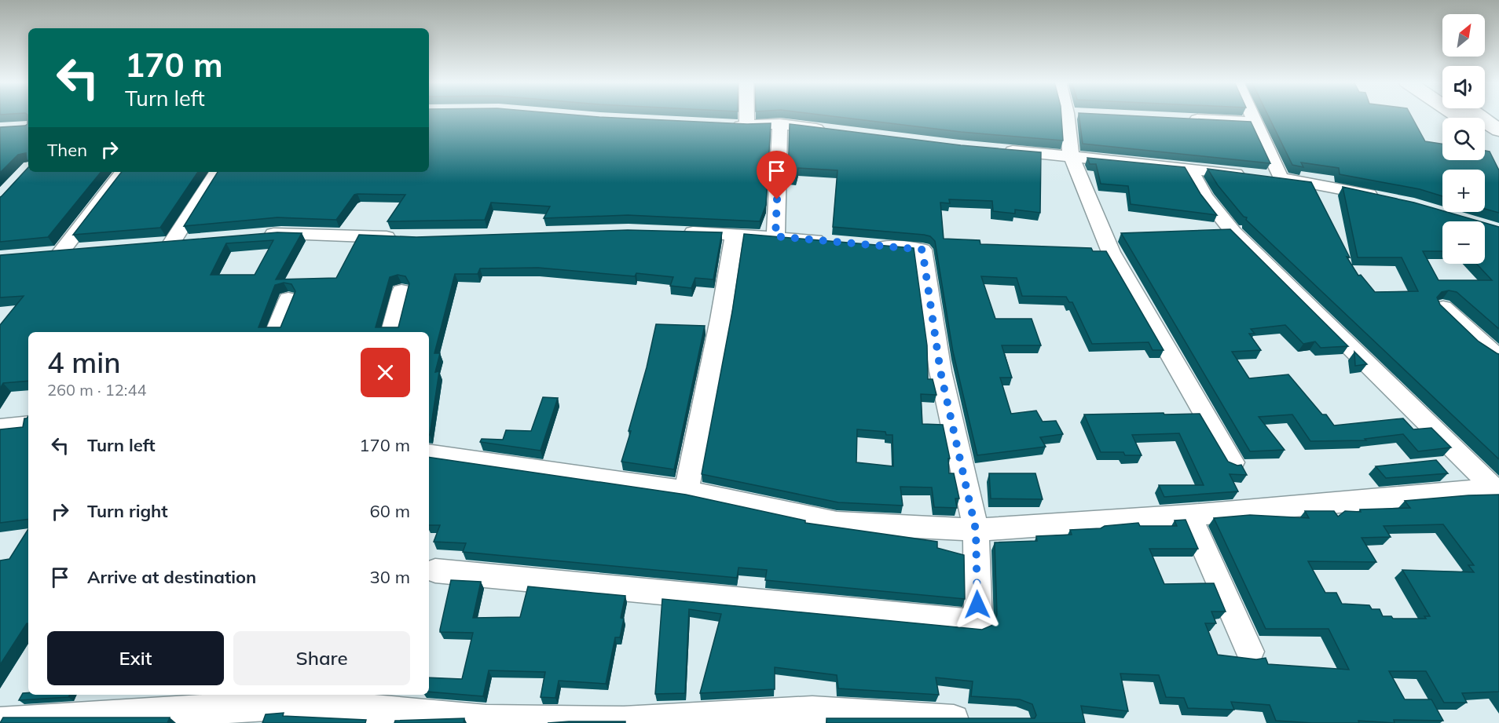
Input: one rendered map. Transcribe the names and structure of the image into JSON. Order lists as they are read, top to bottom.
{
  "north": "top right",
  "page": {
    "map_buttons": ["+", "−"],
    "turn": ["170 m", "Turn left"],
    "then": "Then",
    "heading": ["4 min", "260 m · 12:44"],
    "list": [
      {
        "name": "Turn left",
        "value": "170 m"
      },
      {
        "name": "Turn right",
        "value": "60 m"
      },
      {
        "name": "Arrive at destination",
        "value": "30 m"
      }
    ],
    "buttons": ["Exit", "Share"]
  }
}
